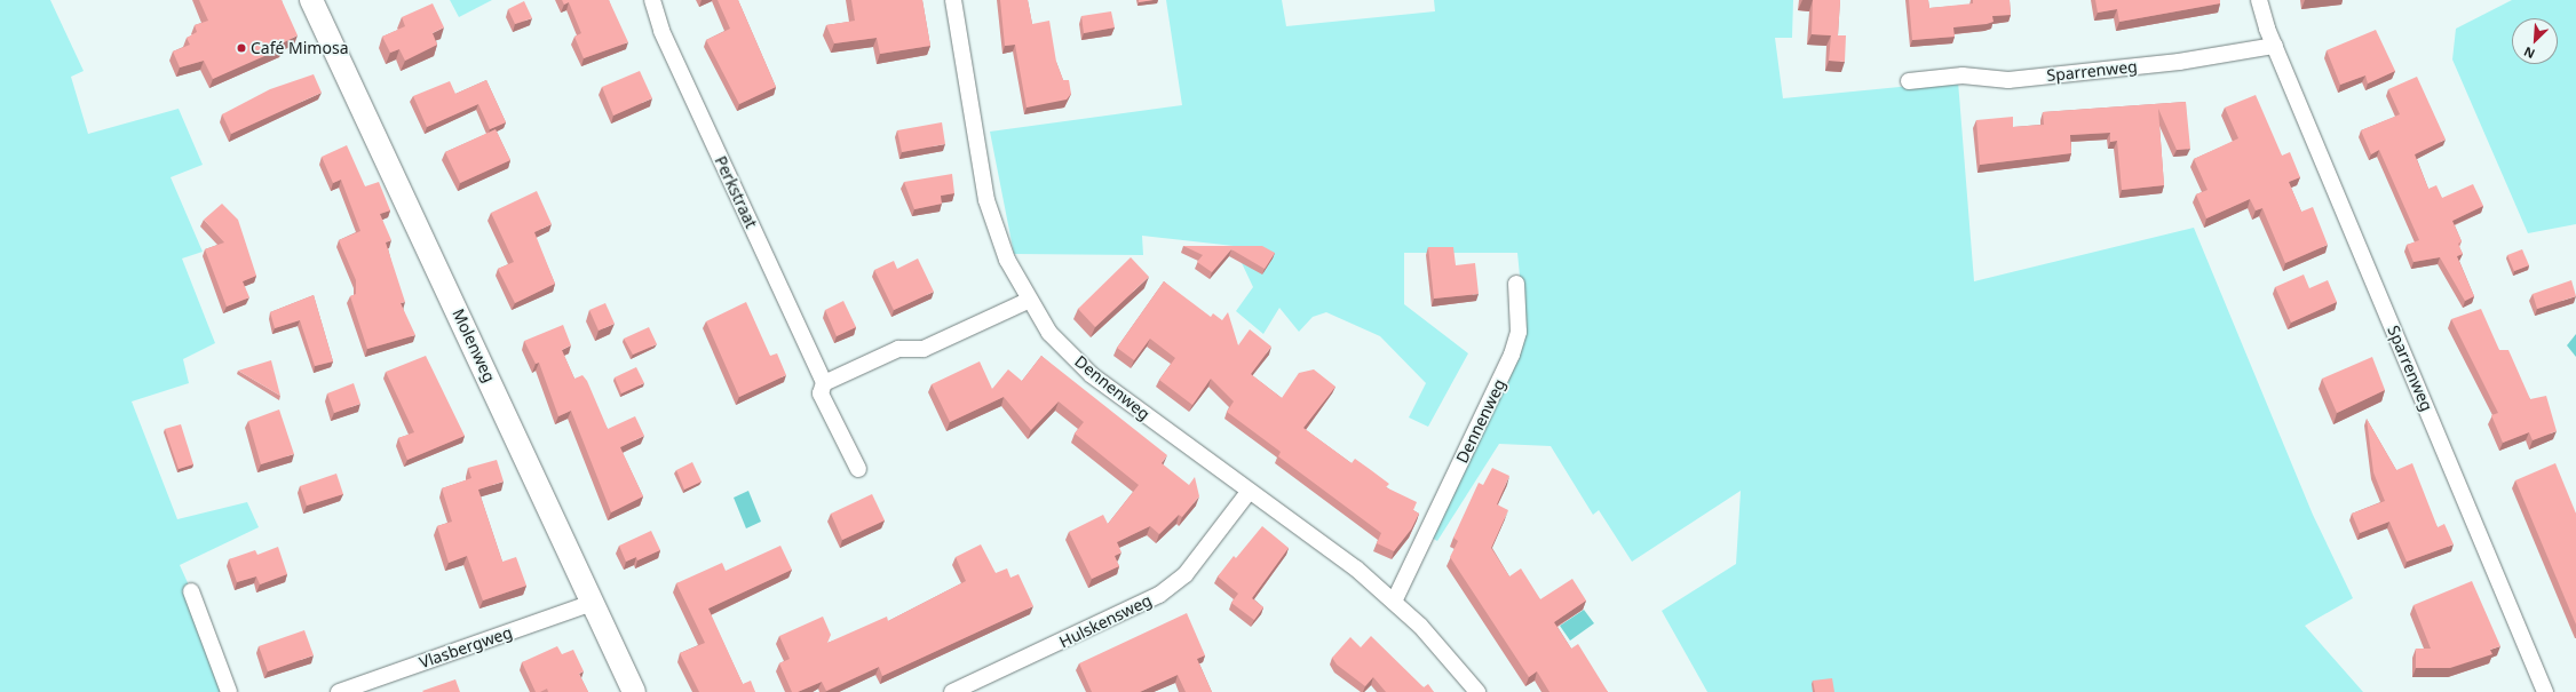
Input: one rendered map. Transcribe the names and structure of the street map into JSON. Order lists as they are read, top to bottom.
{
  "streets": {
    "street": [
      "Sparrenweg",
      "Perkstraat",
      "Molenweg",
      "Dennenweg",
      "Hulskensweg",
      "Vlasbergweg"
    ]
  },
  "crossings": [
    ["Molenweg", "Vlasbergweg"],
    ["Dennenweg", "Hulskensweg"]
  ],
  "places": ["Café Mimosa"],
  "north": "bottom left"
}
